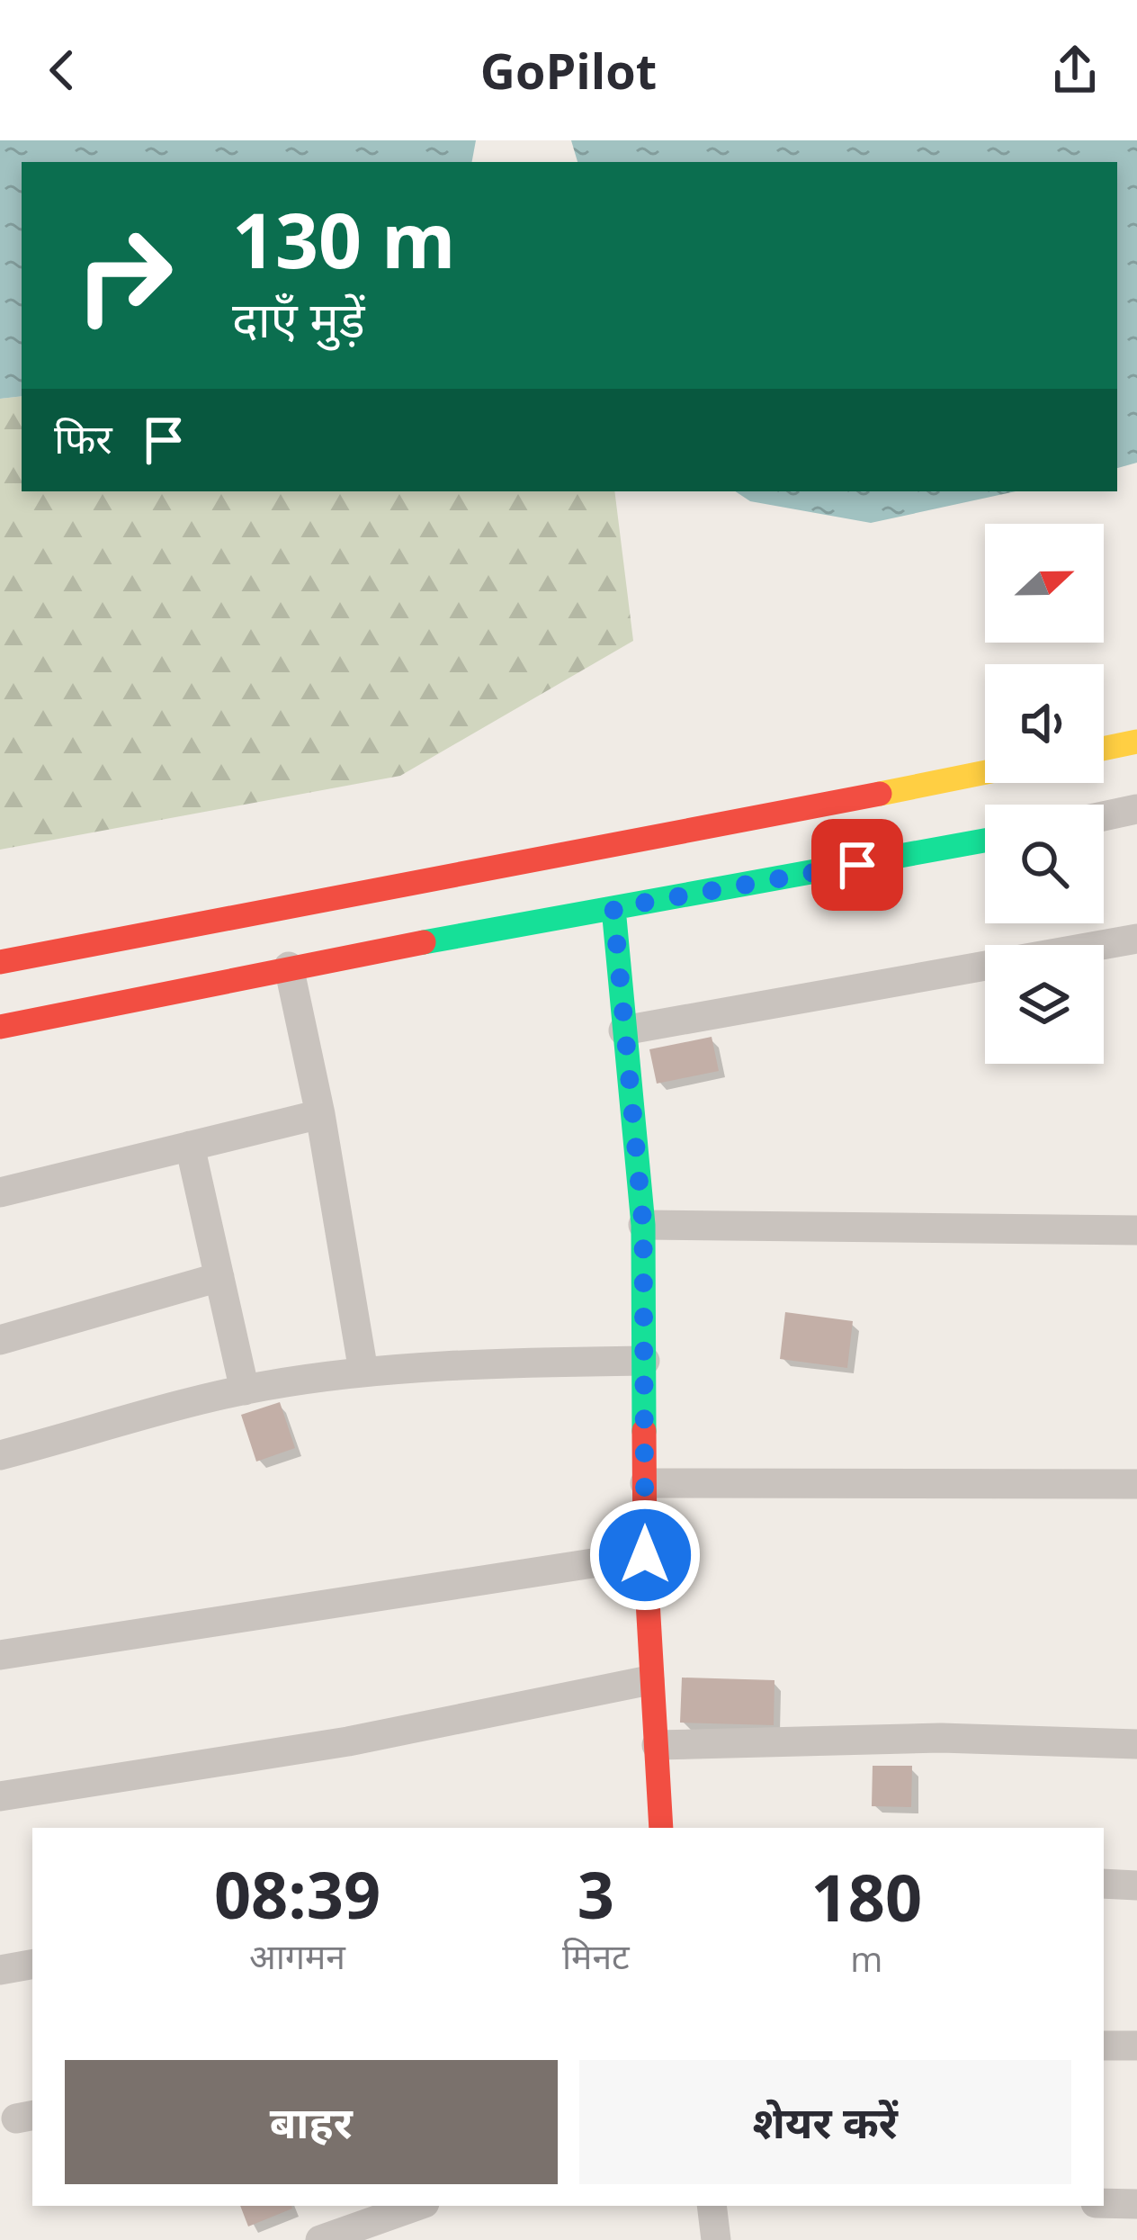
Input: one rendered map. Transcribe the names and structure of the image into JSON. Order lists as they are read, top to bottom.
{
  "north": "right",
  "page": {
    "header": "GoPilot",
    "turn": ["130 m", "दाएँ मुड़ें"],
    "then": "फिर",
    "eta": [
      "08:39",
      "आगमन",
      "3",
      "मिनट",
      "180",
      "m"
    ],
    "buttons": ["बाहर", "शेयर करें"]
  }
}
